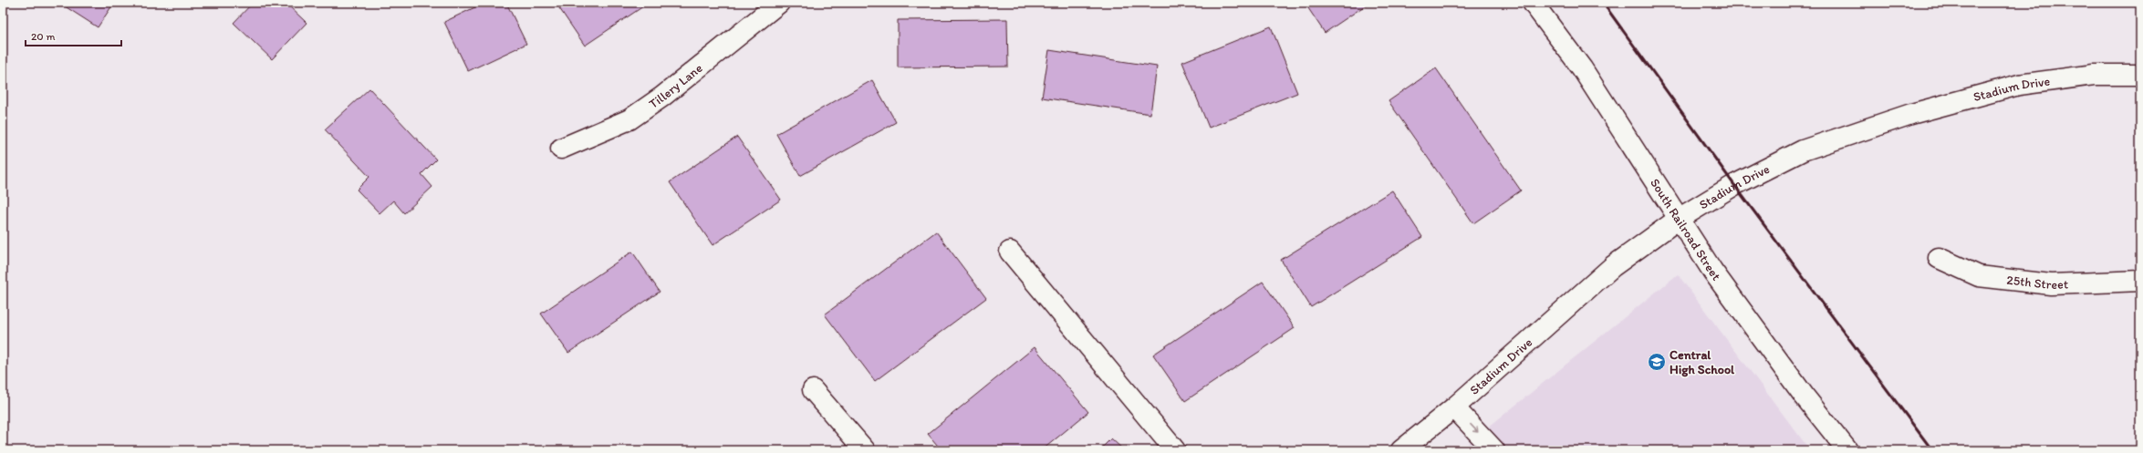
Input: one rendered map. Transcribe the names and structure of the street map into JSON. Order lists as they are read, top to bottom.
{
  "streets": {
    "street": [
      "Tillery Lane",
      "Stadium Drive",
      "South Railroad Street",
      "25th Street"
    ]
  },
  "crossings": [
    ["Stadium Drive", "South Railroad Street"]
  ],
  "places": {
    "school or university": ["Central High School"]
  },
  "scale_bar": "20 m"
}
